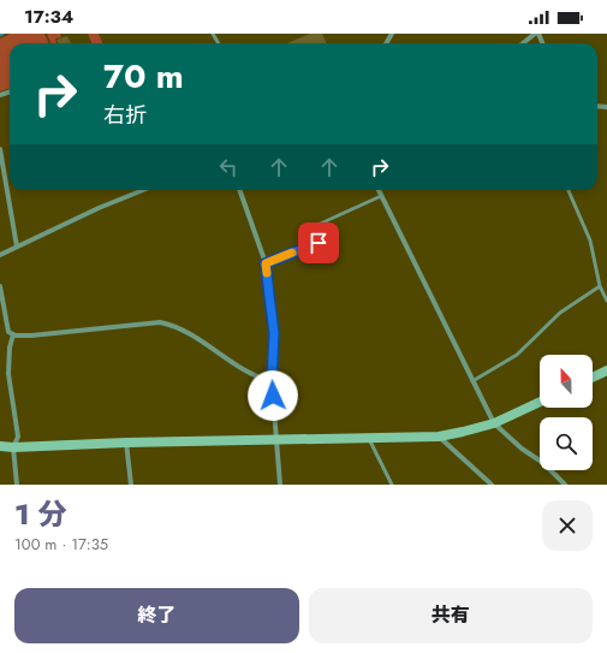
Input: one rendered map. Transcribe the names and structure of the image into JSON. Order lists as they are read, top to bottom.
{
  "north": "top",
  "page": {
    "status": "17:34",
    "turn": ["70 m", "右折"],
    "heading": ["1 分", "100 m · 17:35"],
    "buttons": ["終了", "共有"]
  }
}
